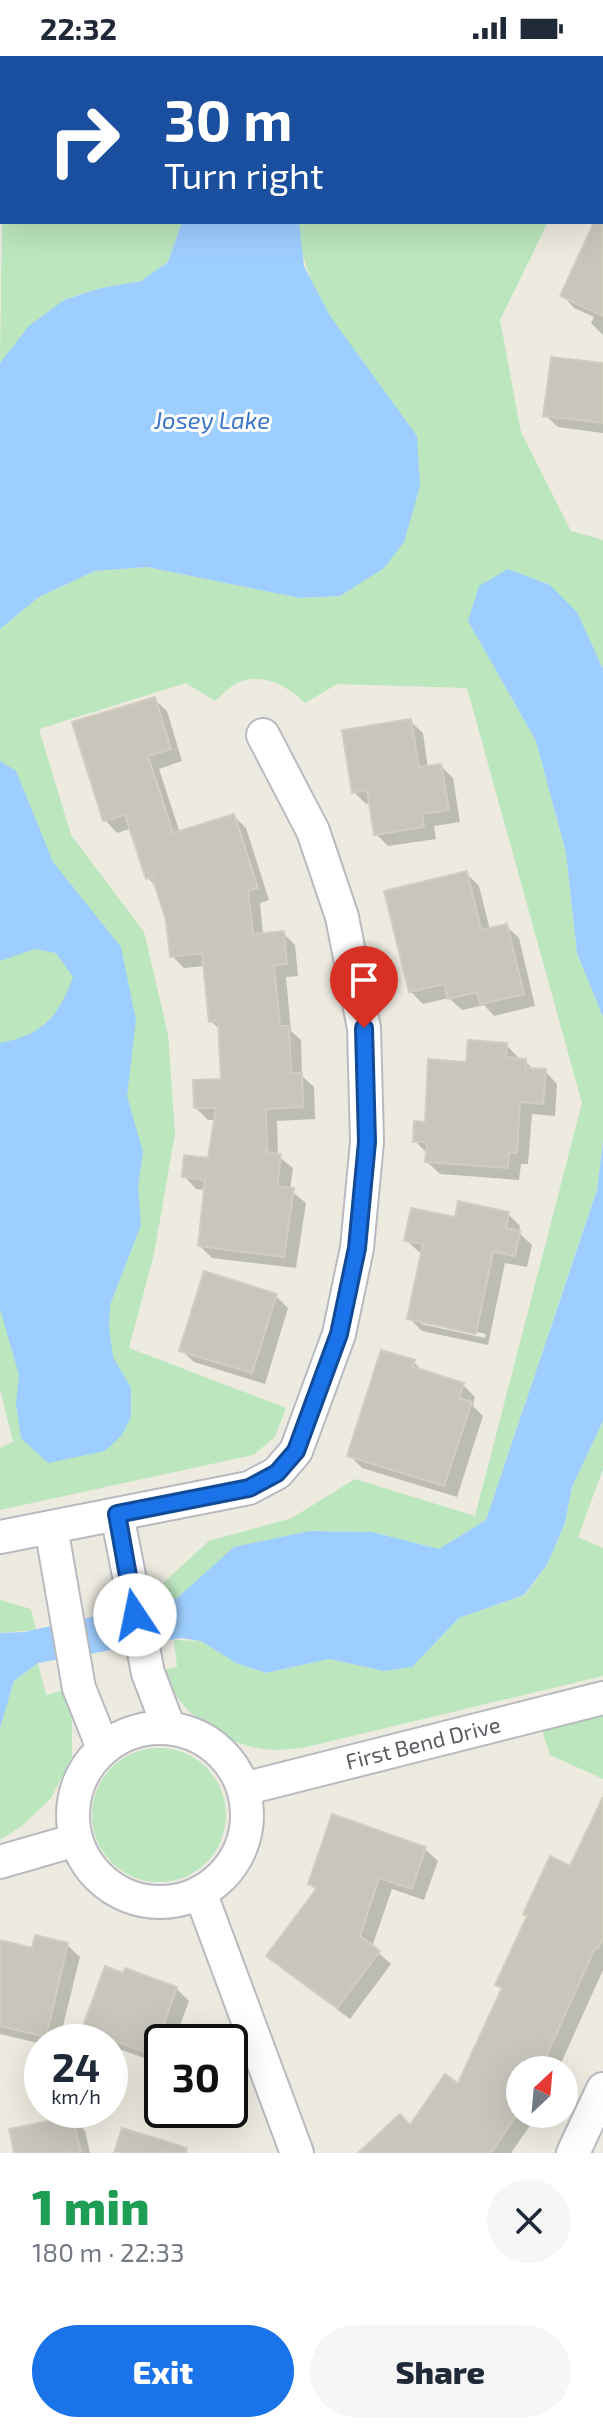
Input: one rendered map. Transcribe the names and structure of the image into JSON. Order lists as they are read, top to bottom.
{
  "streets": {
    "street": ["First Bend Drive"]
  },
  "water": ["Josey Lake"],
  "north": "top right",
  "page": {
    "status": "22:32",
    "turn": ["30 m", "Turn right"],
    "speed": "24 km/h",
    "limit": "30",
    "heading": ["1 min", "180 m · 22:33"],
    "buttons": ["Exit", "Share"]
  }
}
